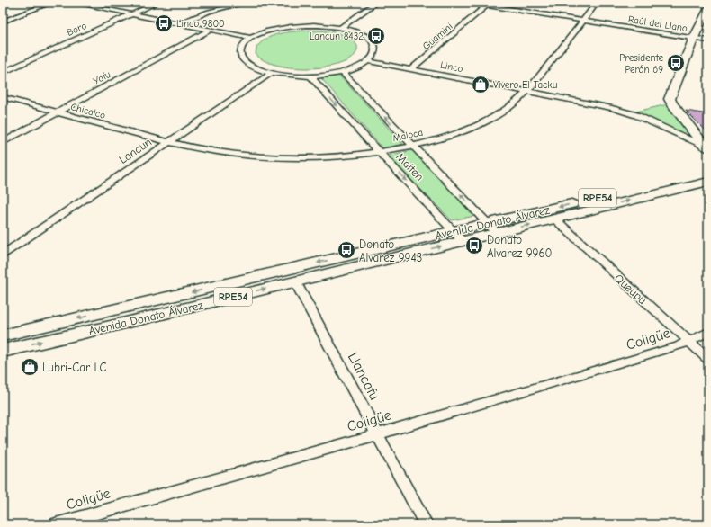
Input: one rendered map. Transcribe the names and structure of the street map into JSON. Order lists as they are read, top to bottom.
{
  "streets": {
    "main road": ["RPE54", "Avenida Donato Álvarez"],
    "street": [
      "Raúl del Llano",
      "Boro",
      "Guamini",
      "Linco",
      "Yafu",
      "Chicalco",
      "Maloca",
      "Lancun",
      "Maiten",
      "Queupu",
      "Coligüe",
      "Llancafu"
    ]
  },
  "crossings": [
    ["Raúl del Llano", "Guamini"],
    ["Raúl del Llano", "Maloca"],
    ["Guamini", "Linco"],
    ["Linco", "Maloca"],
    ["Yafu", "Chicalco"],
    ["Chicalco", "Maloca"],
    ["Chicalco", "Lancun"],
    ["Maloca", "Lancun"],
    ["Maloca", "Maiten"],
    ["Maiten", "Avenida Donato Álvarez"],
    ["Avenida Donato Álvarez", "Queupu"],
    ["Avenida Donato Álvarez", "Llancafu"],
    ["Queupu", "Coligüe"],
    ["Coligüe", "Llancafu"]
  ],
  "places": {
    "bus stop": [
      "Linco 9800",
      "Lancun 8432",
      "Presidente Perón 69",
      "Donato Alvarez 9960",
      "Donato Alvarez 9943"
    ],
    "shop": ["Vivero El Tacku", "Lubri-Car LC"]
  }
}
